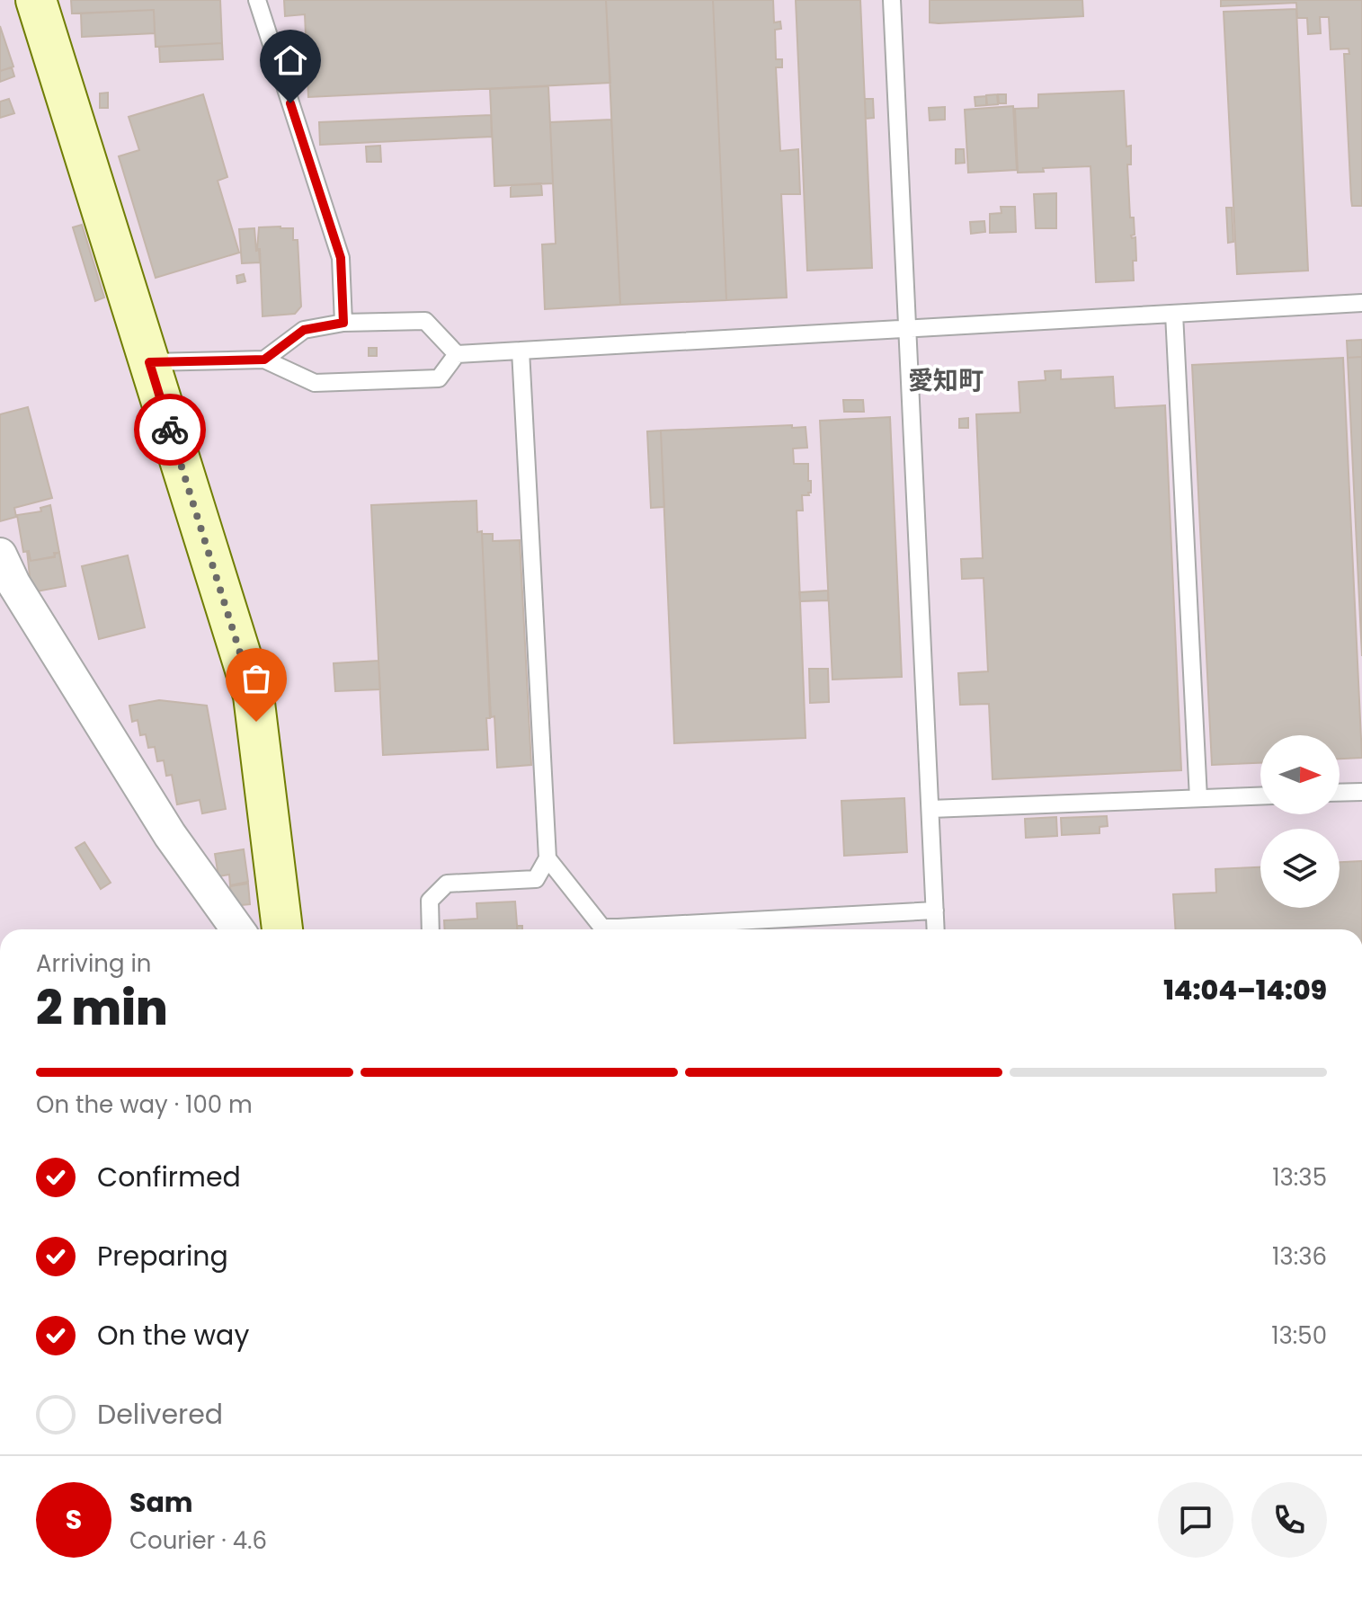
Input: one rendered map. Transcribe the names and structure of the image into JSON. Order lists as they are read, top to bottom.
{
  "districts": ["愛知町"],
  "north": "right",
  "page": {
    "heading": ["2 min", "Arriving in", "14:04–14:09"],
    "panel": ["Sam", "Courier · 4.6"],
    "bar": "On the way · 100 m",
    "list": [
      ["Confirmed", "13:35"],
      ["Preparing", "13:36"],
      ["On the way", "13:50"],
      "Delivered"
    ],
    "round": "S"
  }
}
